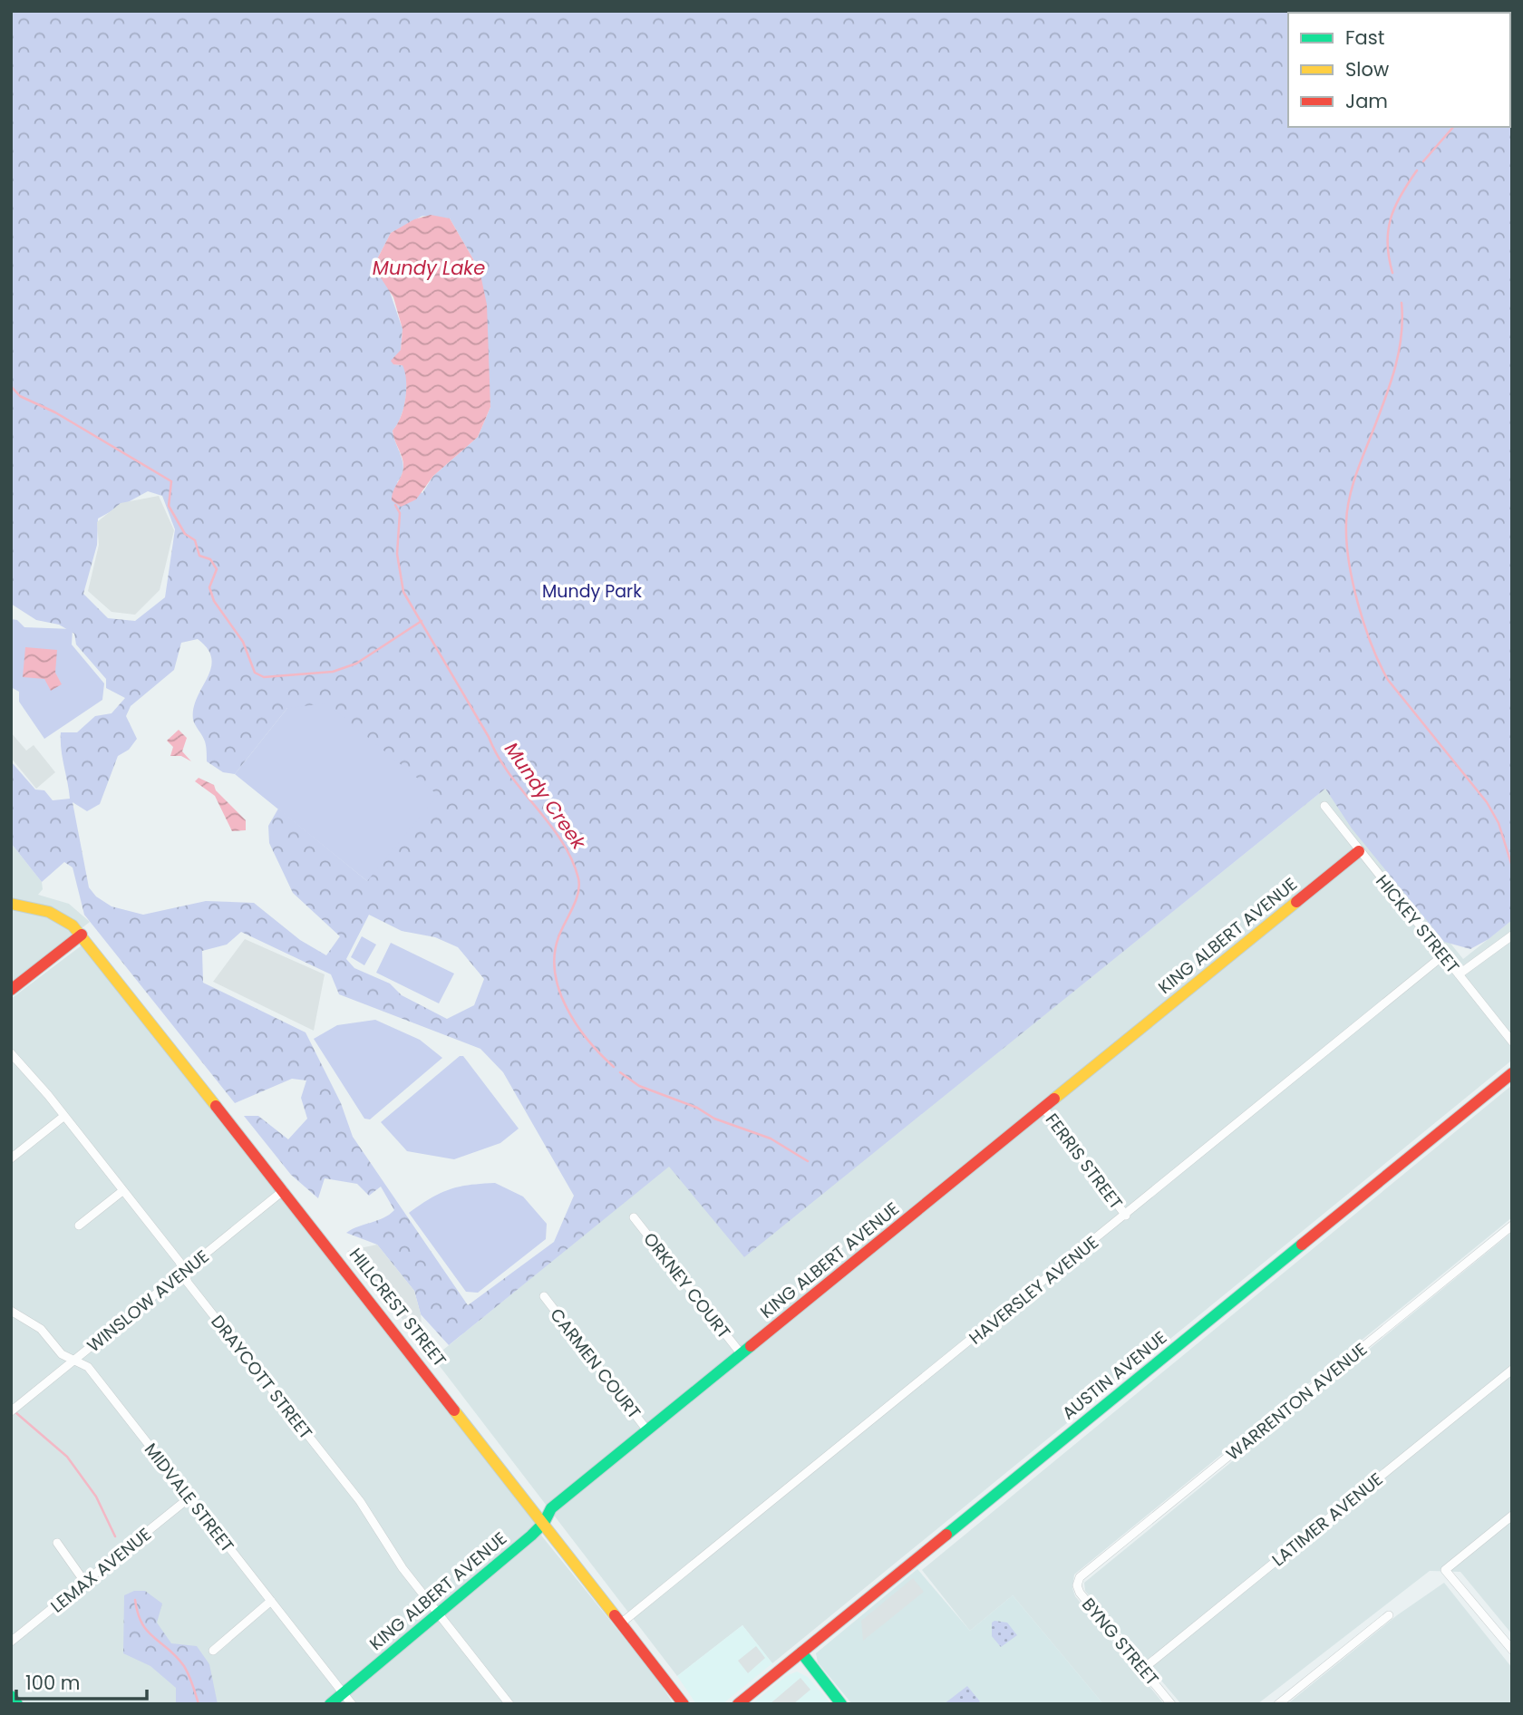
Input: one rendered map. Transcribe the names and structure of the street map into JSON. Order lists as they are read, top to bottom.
{
  "streets": {
    "street": [
      "HICKEY STREET",
      "KING ALBERT AVENUE",
      "FERRIS STREET",
      "ORKNEY COURT",
      "HAVERSLEY AVENUE",
      "WINSLOW AVENUE",
      "HILLCREST STREET",
      "CARMEN COURT",
      "AUSTIN AVENUE",
      "DRAYCOTT STREET",
      "WARRENTON AVENUE",
      "MIDVALE STREET",
      "LATIMER AVENUE",
      "LEMAX AVENUE",
      "BYNG STREET"
    ]
  },
  "crossings": [
    ["HICKEY STREET", "KING ALBERT AVENUE"],
    ["HICKEY STREET", "HAVERSLEY AVENUE"],
    ["KING ALBERT AVENUE", "FERRIS STREET"],
    ["KING ALBERT AVENUE", "ORKNEY COURT"],
    ["KING ALBERT AVENUE", "HILLCREST STREET"],
    ["KING ALBERT AVENUE", "CARMEN COURT"],
    ["KING ALBERT AVENUE", "DRAYCOTT STREET"],
    ["KING ALBERT AVENUE", "MIDVALE STREET"],
    ["FERRIS STREET", "HAVERSLEY AVENUE"],
    ["HAVERSLEY AVENUE", "HILLCREST STREET"],
    ["WINSLOW AVENUE", "HILLCREST STREET"],
    ["WINSLOW AVENUE", "DRAYCOTT STREET"],
    ["WINSLOW AVENUE", "MIDVALE STREET"],
    ["WARRENTON AVENUE", "BYNG STREET"],
    ["MIDVALE STREET", "LEMAX AVENUE"],
    ["LATIMER AVENUE", "BYNG STREET"]
  ],
  "water": ["Mundy Lake", "Mundy Creek"],
  "parks": ["Mundy Park"],
  "legend": ["Fast", "Slow", "Jam"],
  "scale_bar": "100 m"
}
